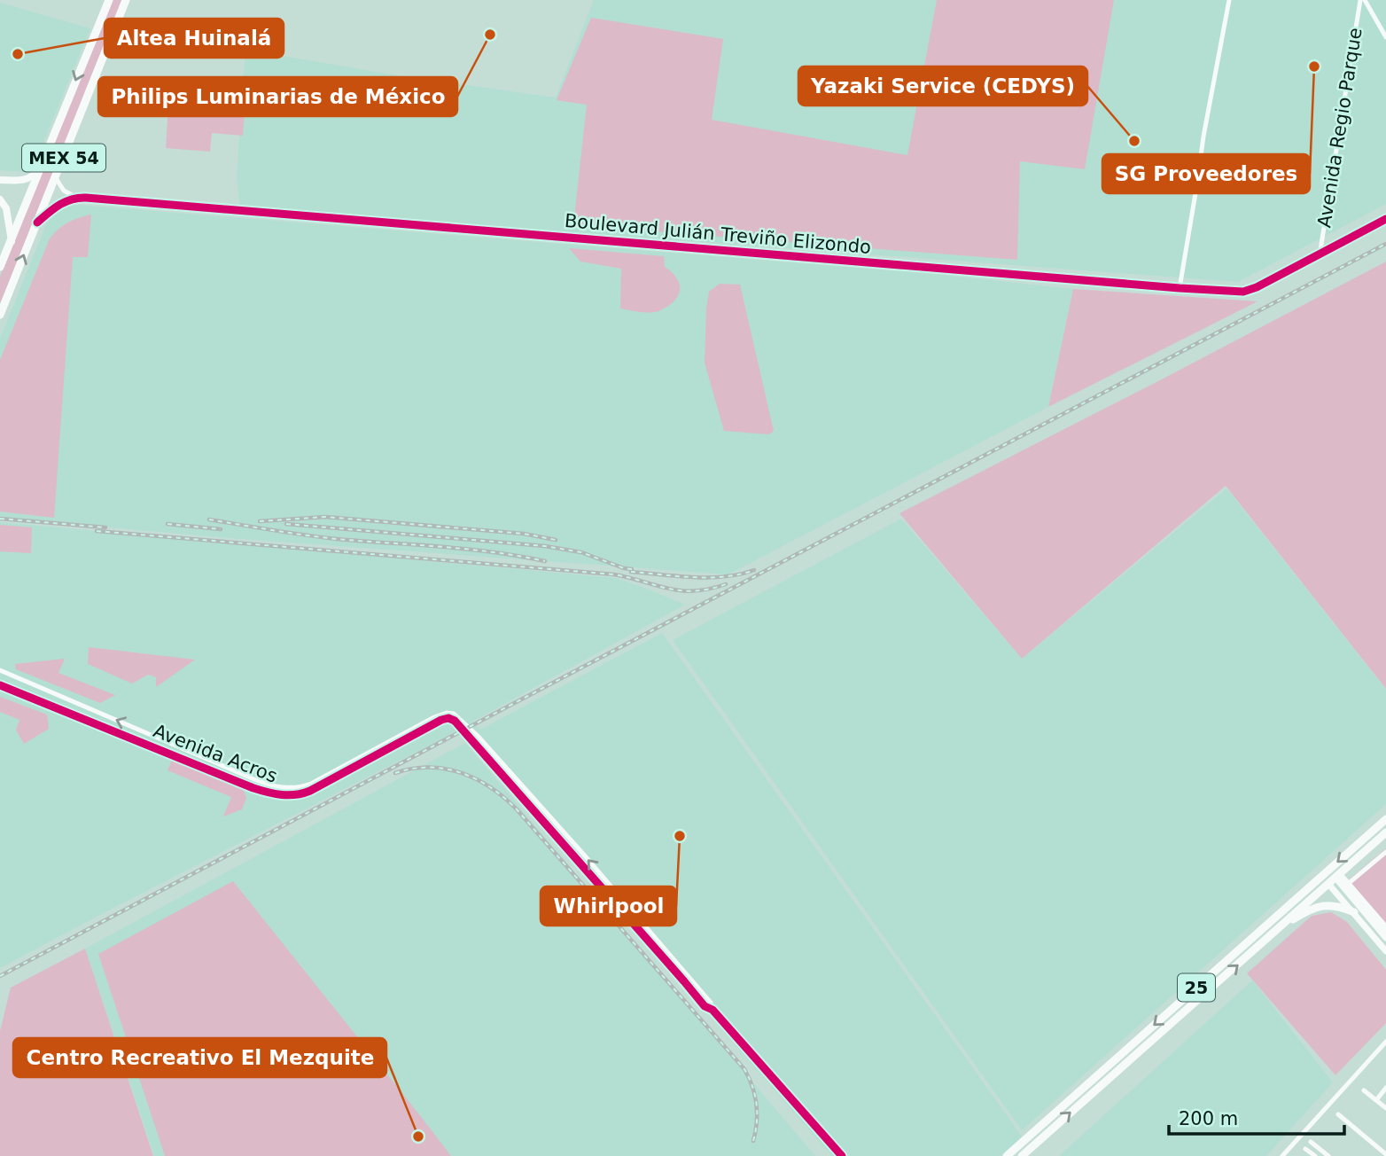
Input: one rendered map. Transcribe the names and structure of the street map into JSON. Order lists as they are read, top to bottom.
{
  "streets": {
    "main road": ["MEX 54", "25"],
    "street": ["Avenida Regio Parque", "Boulevard Julián Treviño Elizondo", "Avenida Acros"]
  },
  "crossings": [
    ["Avenida Regio Parque", "Boulevard Julián Treviño Elizondo"]
  ],
  "places": [
    "Philips Luminarias de México",
    "Altea Huinalá",
    "SG Proveedores",
    "Yazaki Service (CEDYS)",
    "Whirlpool",
    "Centro Recreativo El Mezquite"
  ],
  "scale_bar": "200 m"
}
